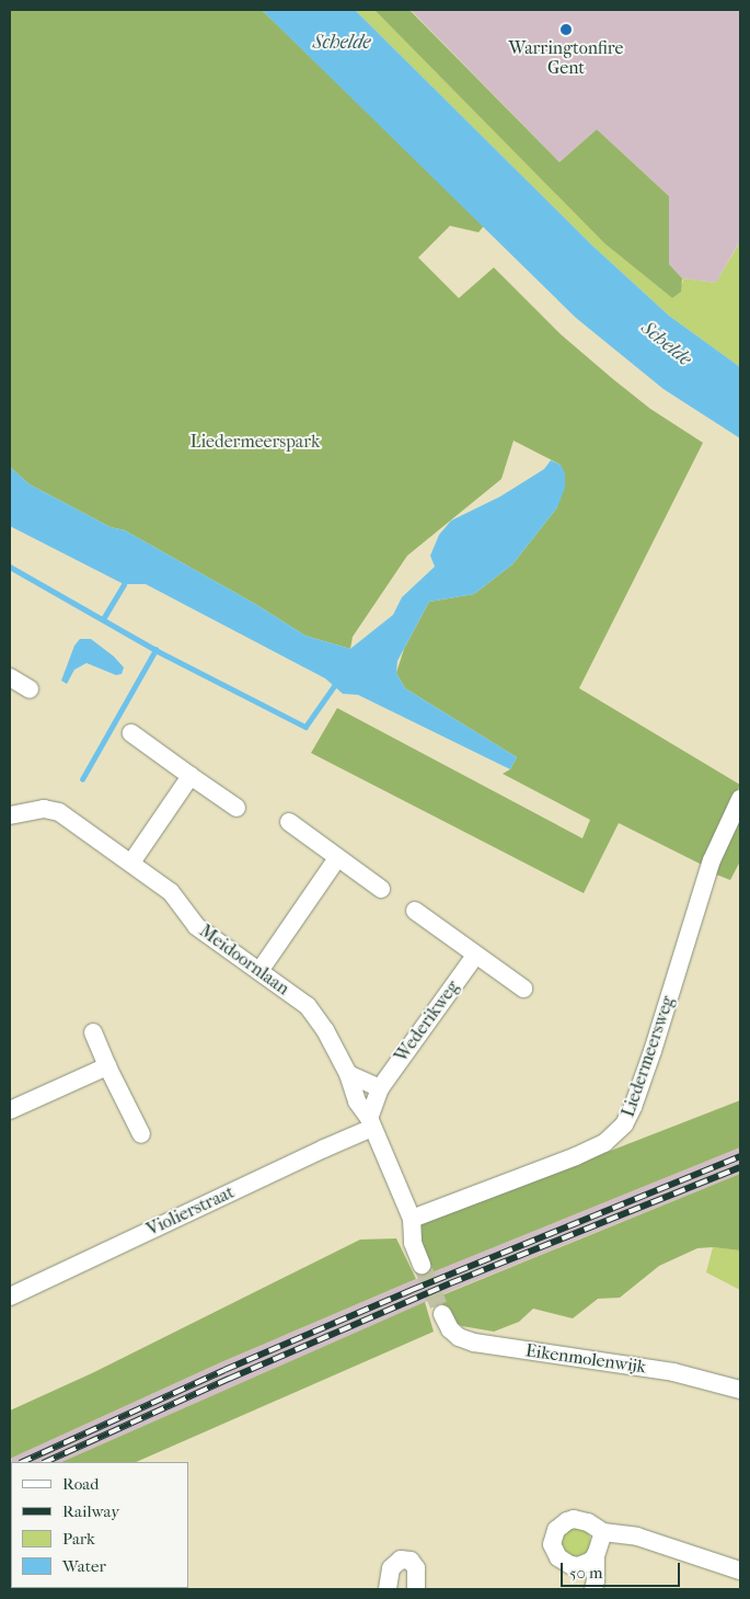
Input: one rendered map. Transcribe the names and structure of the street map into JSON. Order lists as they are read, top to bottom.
{
  "streets": {
    "street": [
      "Meidoornlaan",
      "Wederikweg",
      "Liedermeersweg",
      "Violierstraat",
      "Eikenmolenwijk"
    ]
  },
  "crossings": [
    ["Meidoornlaan", "Liedermeersweg"],
    ["Meidoornlaan", "Violierstraat"]
  ],
  "water": ["Schelde"],
  "parks": ["Liedermeerspark"],
  "places": ["Warringtonfire Gent"],
  "legend": [
    "Road",
    "Railway",
    "Park",
    "Water"
  ],
  "scale_bar": "50 m"
}
